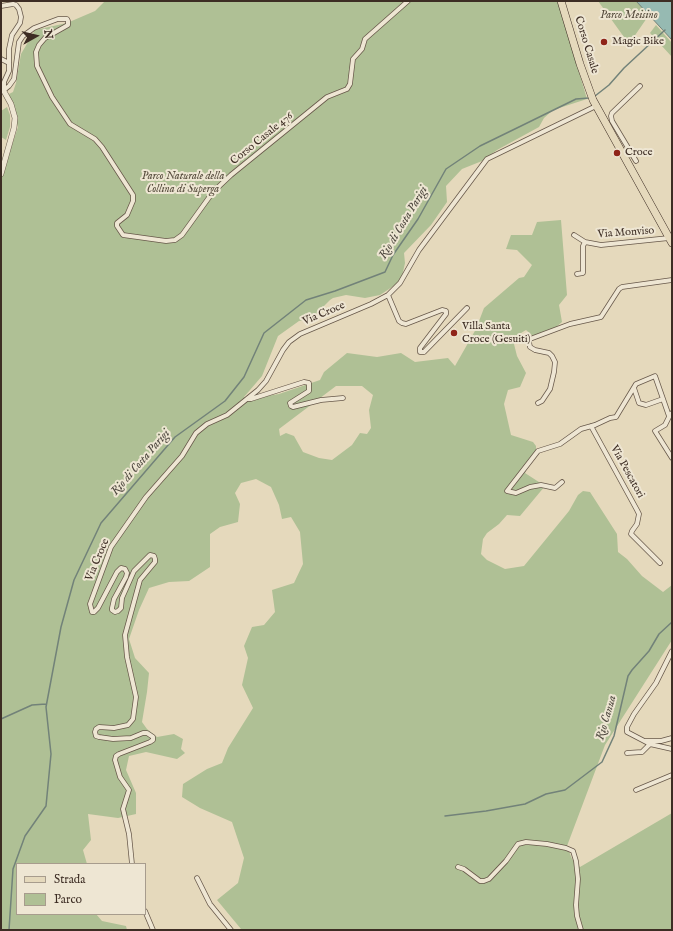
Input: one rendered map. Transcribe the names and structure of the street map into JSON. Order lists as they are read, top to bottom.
{
  "streets": {
    "main road": ["Corso Casale"],
    "street": [
      "Corso Casale 476",
      "Via Monviso",
      "Via Croce",
      "Via Pescatori"
    ]
  },
  "crossings": [
    ["Corso Casale", "Via Monviso"],
    ["Corso Casale", "Via Croce"]
  ],
  "water": ["Rio di Costa Parigi", "Rio Canua"],
  "parks": ["Parco Meisino", "Parco Naturale della Collina di Superga"],
  "places": ["Magic Bike", "Croce", "Villa Santa Croce (Gesuiti)"],
  "legend": ["Strada", "Parco"],
  "north": "right"
}
